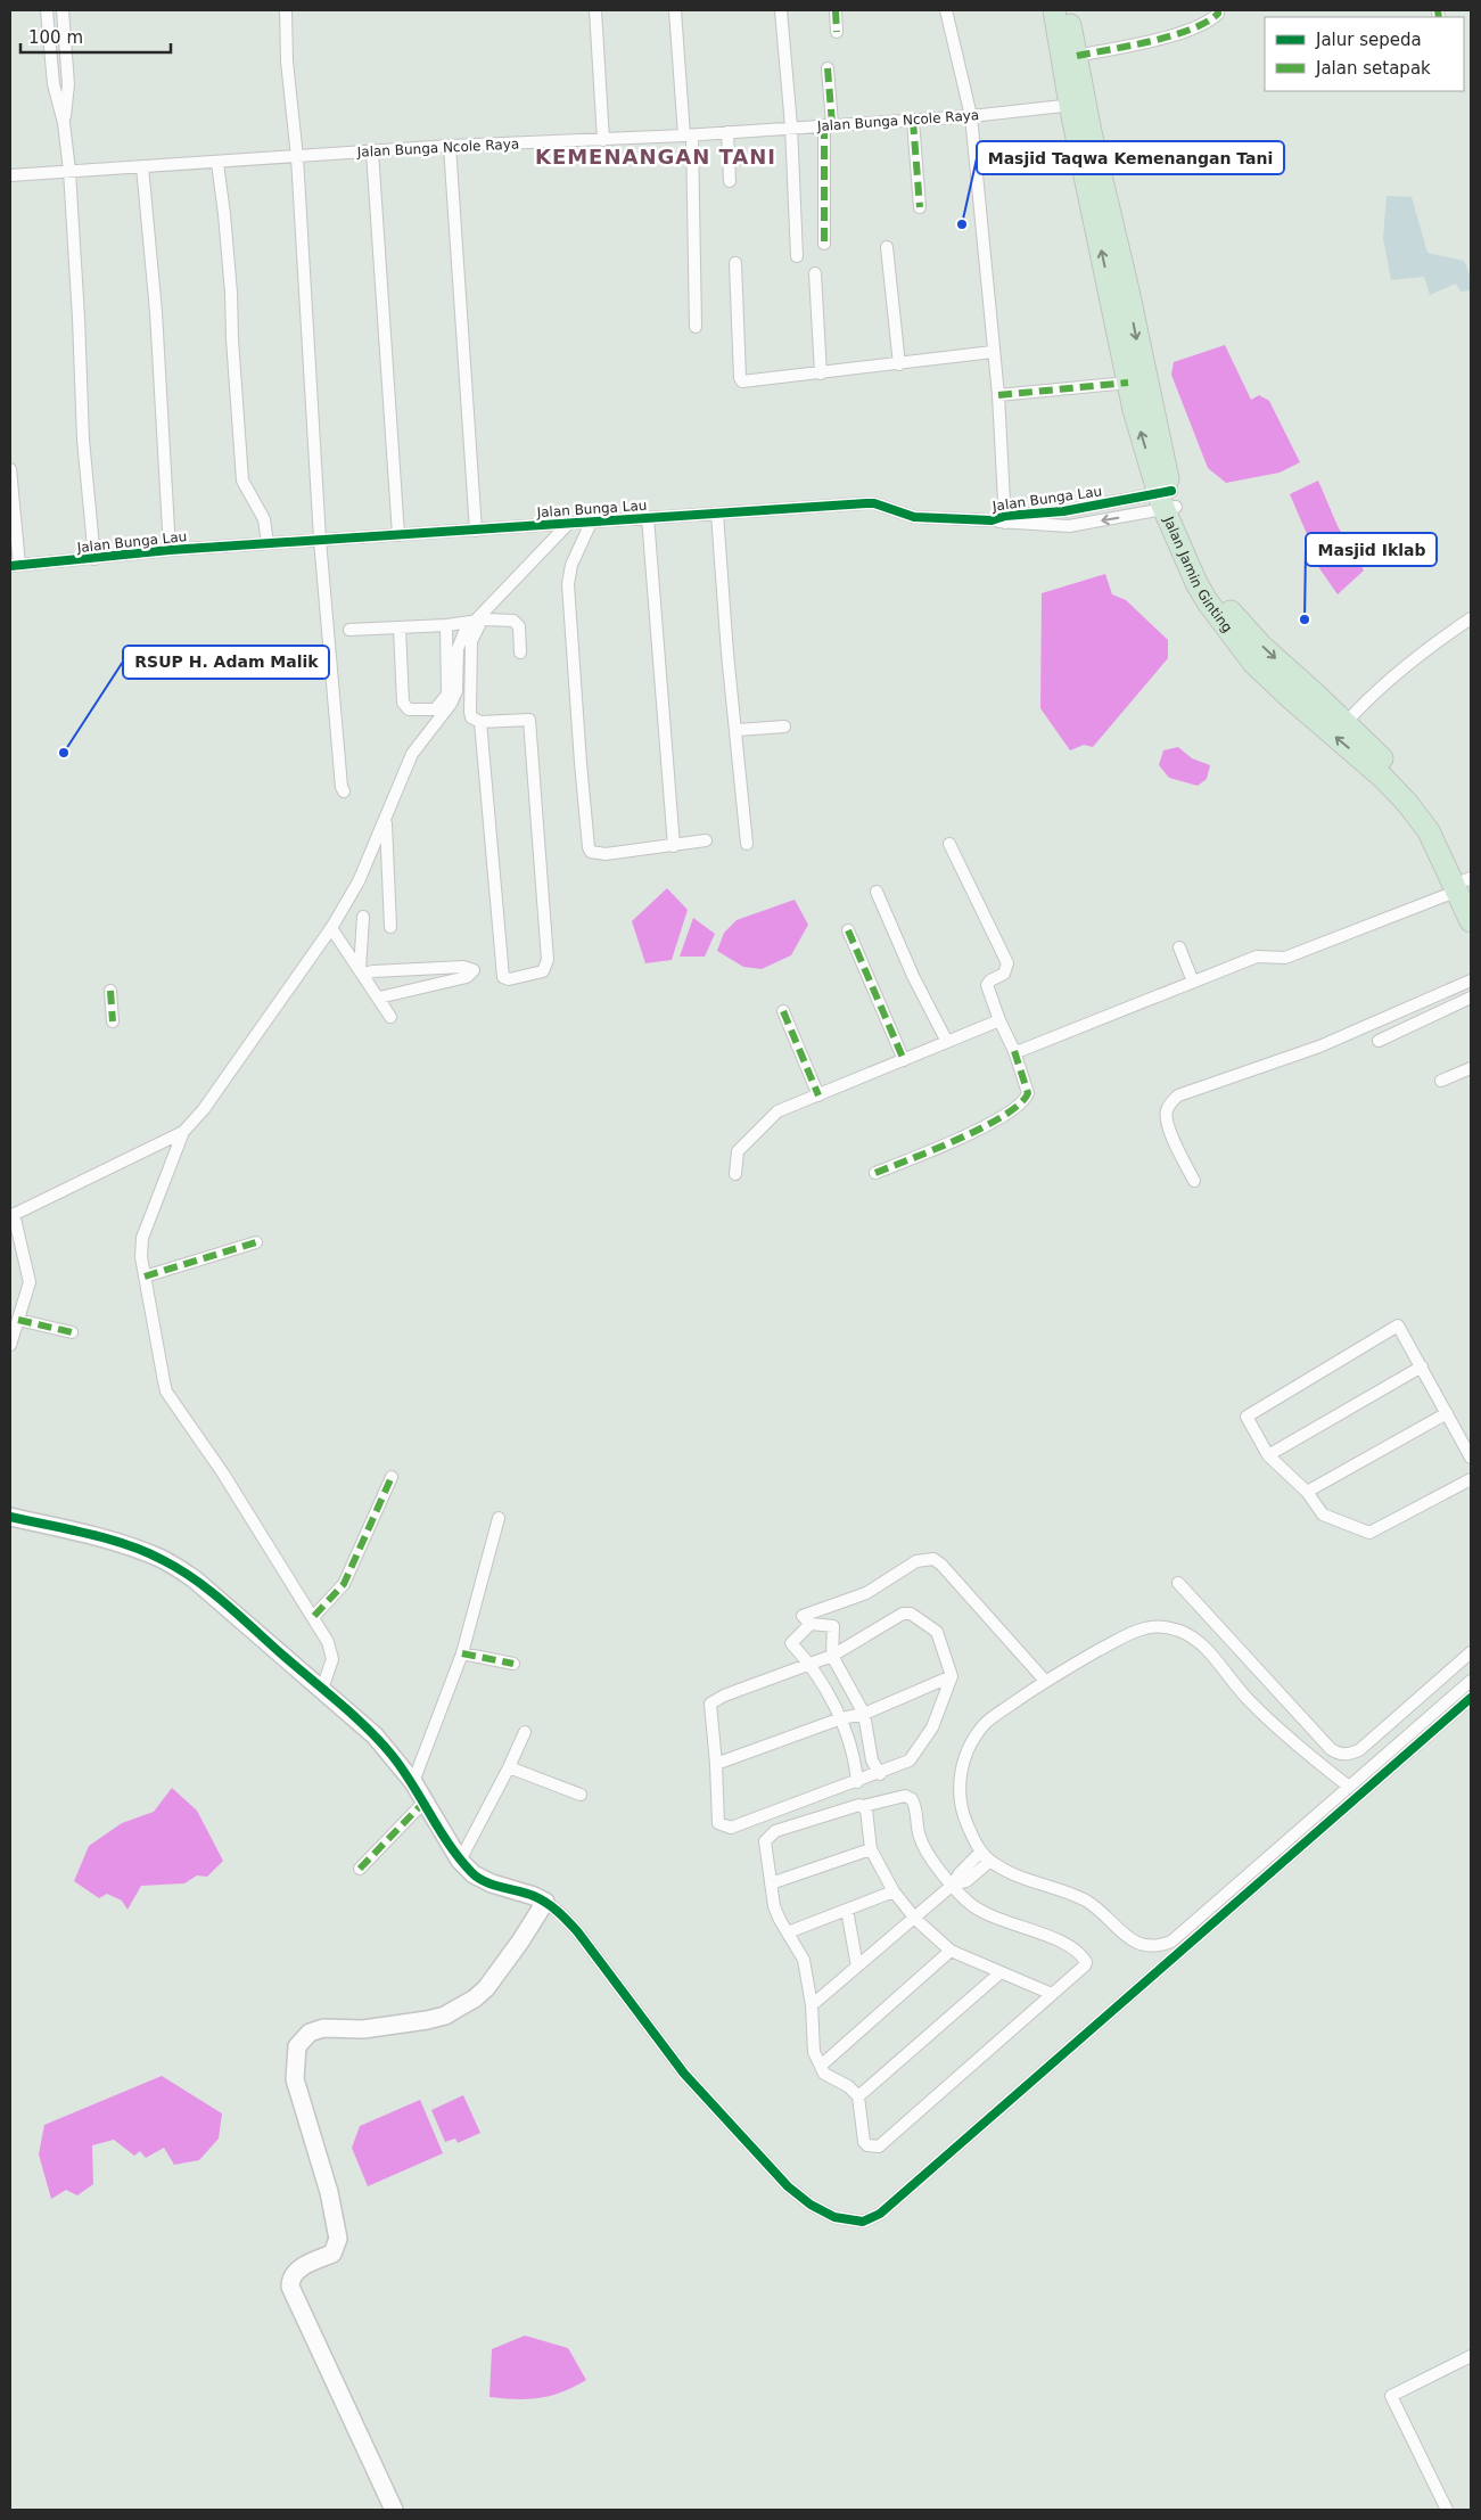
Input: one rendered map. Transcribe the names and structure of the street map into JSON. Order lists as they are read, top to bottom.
{
  "streets": {
    "highway": ["Jalan Jamin Ginting"],
    "street": ["Jalan Bunga Ncole Raya", "Jalan Bunga Lau"]
  },
  "crossings": [
    ["Jalan Bunga Ncole Raya", "Jalan Jamin Ginting"],
    ["Jalan Bunga Lau", "Jalan Jamin Ginting"]
  ],
  "districts": ["KEMENANGAN TANI"],
  "places": ["Masjid Taqwa Kemenangan Tani", "Masjid Iklab", "RSUP H. Adam Malik"],
  "legend": ["Jalur sepeda", "Jalan setapak"],
  "scale_bar": "100 m"
}
